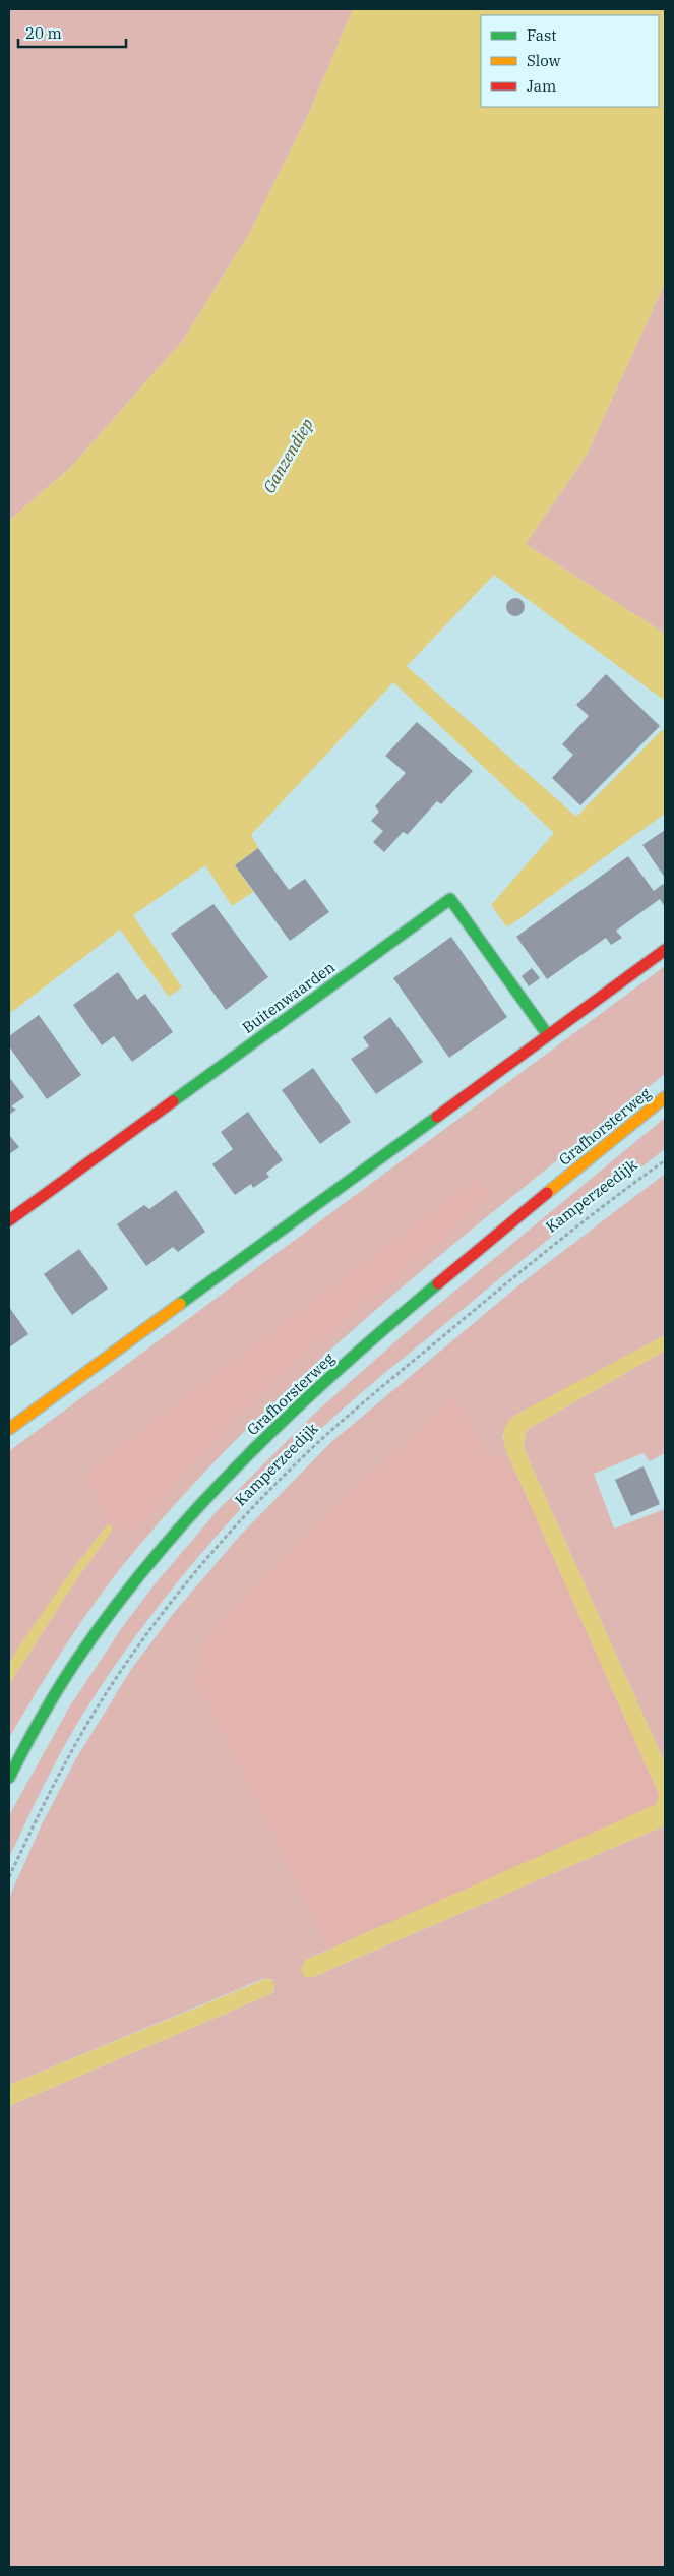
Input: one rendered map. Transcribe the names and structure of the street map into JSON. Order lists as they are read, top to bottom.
{
  "streets": {
    "street": ["Buitenwaarden", "Grafhorsterweg"],
    "path": ["Kamperzeedijk"]
  },
  "water": ["Ganzendiep"],
  "legend": ["Fast", "Slow", "Jam"],
  "scale_bar": "20 m"
}
